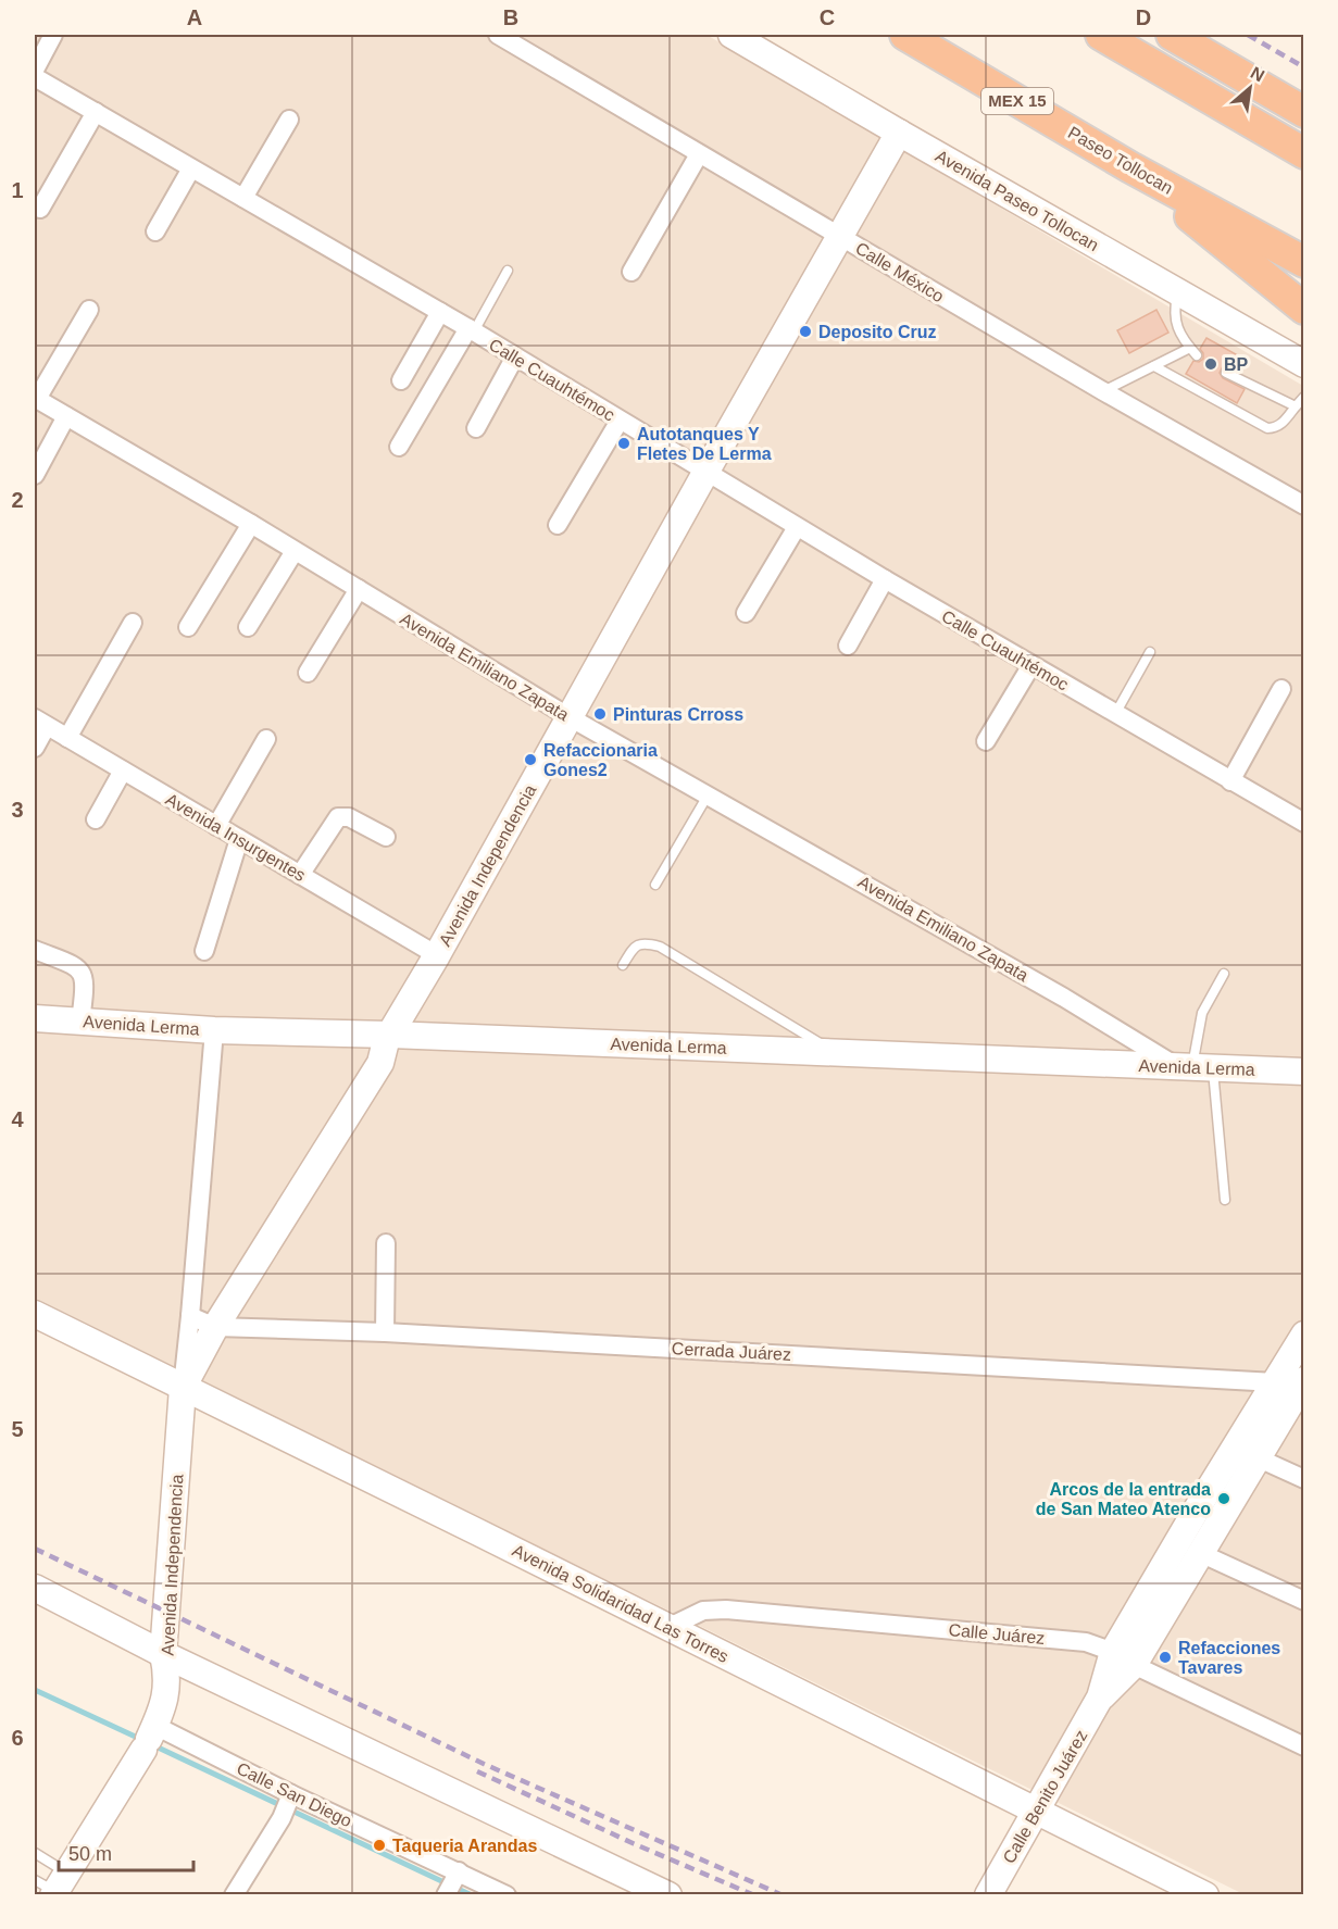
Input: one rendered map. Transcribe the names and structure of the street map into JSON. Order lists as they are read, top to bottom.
{
  "streets": {
    "highway": ["MEX 15", "Paseo Tollocan"],
    "main road": [
      "Avenida Paseo Tollocan",
      "Avenida Independencia",
      "Avenida Lerma",
      "Avenida Solidaridad Las Torres",
      "Calle Benito Juárez"
    ],
    "street": [
      "Calle México",
      "Calle Cuauhtémoc",
      "Avenida Emiliano Zapata",
      "Avenida Insurgentes",
      "Cerrada Juárez",
      "Calle Juárez",
      "Calle San Diego"
    ]
  },
  "crossings": [
    ["Avenida Paseo Tollocan", "Avenida Independencia"],
    ["Calle México", "Avenida Independencia"],
    ["Calle Cuauhtémoc", "Avenida Independencia"],
    ["Avenida Emiliano Zapata", "Avenida Independencia"],
    ["Avenida Emiliano Zapata", "Avenida Lerma"],
    ["Avenida Insurgentes", "Avenida Independencia"],
    ["Avenida Independencia", "Avenida Lerma"],
    ["Avenida Independencia", "Cerrada Juárez"],
    ["Avenida Independencia", "Avenida Solidaridad Las Torres"],
    ["Avenida Independencia", "Calle San Diego"],
    ["Cerrada Juárez", "Calle Benito Juárez"],
    ["Avenida Solidaridad Las Torres", "Calle Juárez"],
    ["Avenida Solidaridad Las Torres", "Calle Benito Juárez"],
    ["Calle Juárez", "Calle Benito Juárez"]
  ],
  "places": [
    "Deposito Cruz",
    "BP",
    "Autotanques Y Fletes De Lerma",
    "Pinturas Crross",
    "Refaccionaria Gones2",
    "Arcos de la entrada de San Mateo Atenco",
    "Refacciones Tavares",
    "Taqueria Arandas"
  ],
  "scale_bar": "50 m",
  "north": "top right",
  "grid": {
    "columns": [
      "A",
      "B",
      "C",
      "D"
    ],
    "rows": [
      "1",
      "2",
      "3",
      "4",
      "5",
      "6"
    ]
  }
}
